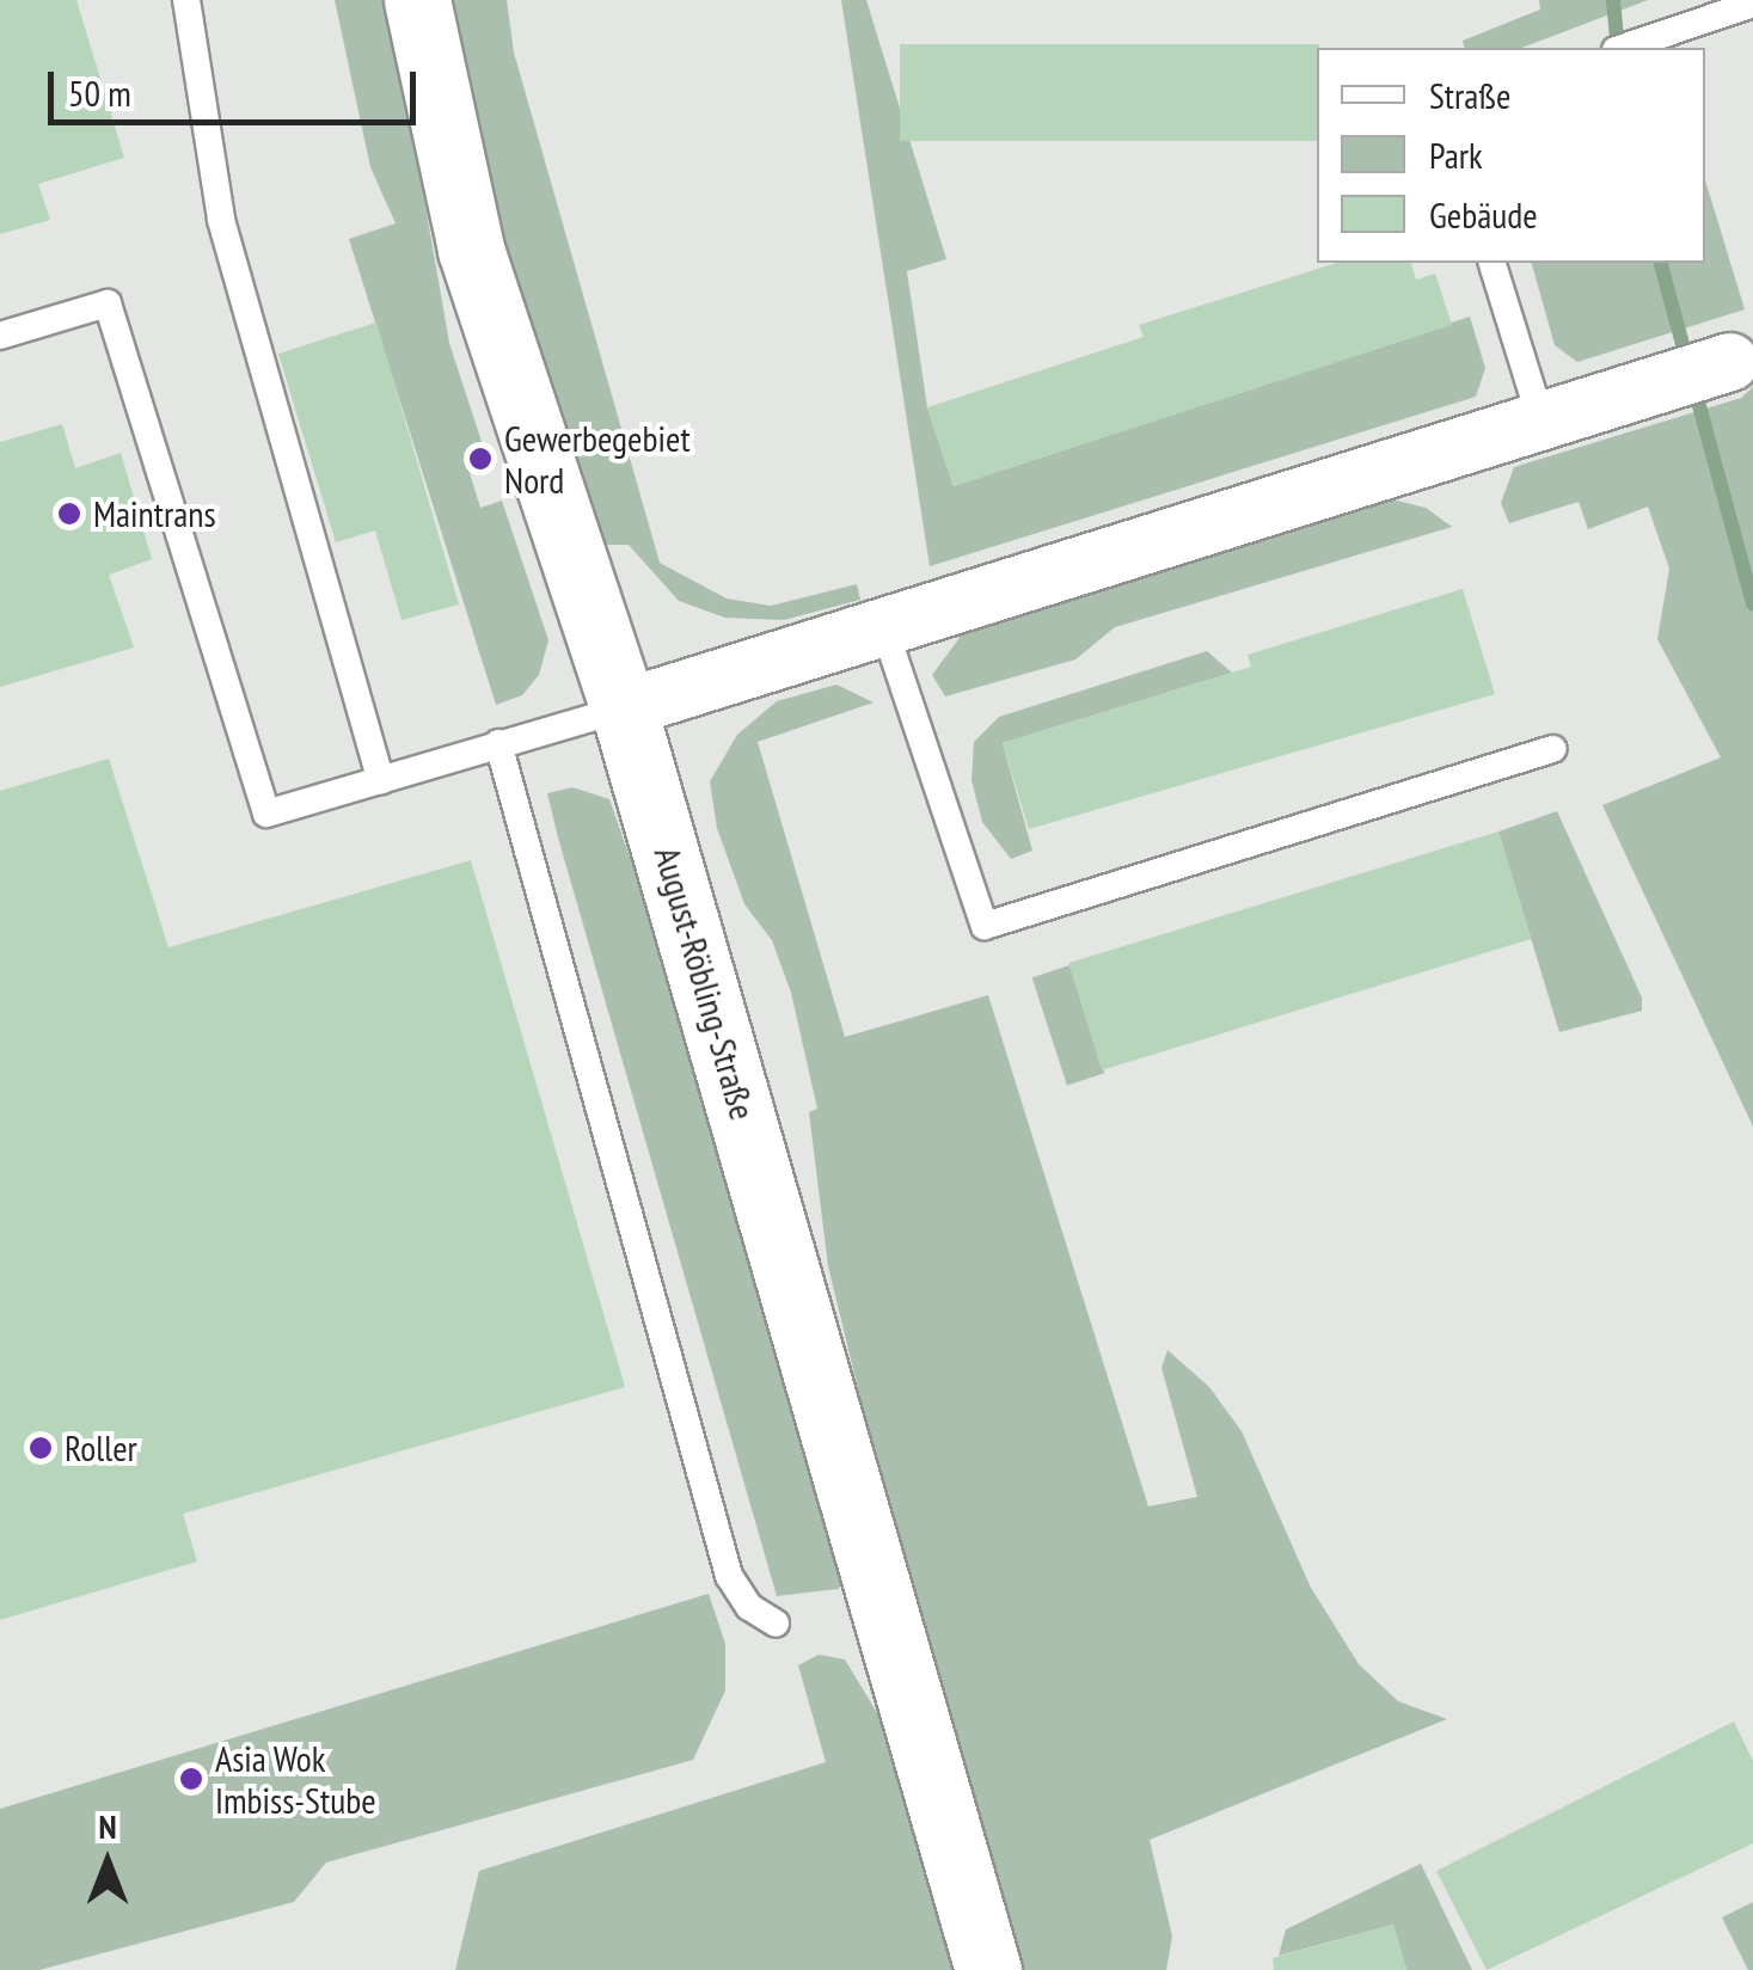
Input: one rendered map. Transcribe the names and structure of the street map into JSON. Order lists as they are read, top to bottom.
{
  "streets": {
    "street": ["August-Röbling-Straße"]
  },
  "places": [
    "Gewerbegebiet Nord",
    "Maintrans",
    "Roller",
    "Asia Wok Imbiss-Stube"
  ],
  "legend": ["Straße", "Park", "Gebäude"],
  "scale_bar": "50 m",
  "north": "top"
}
